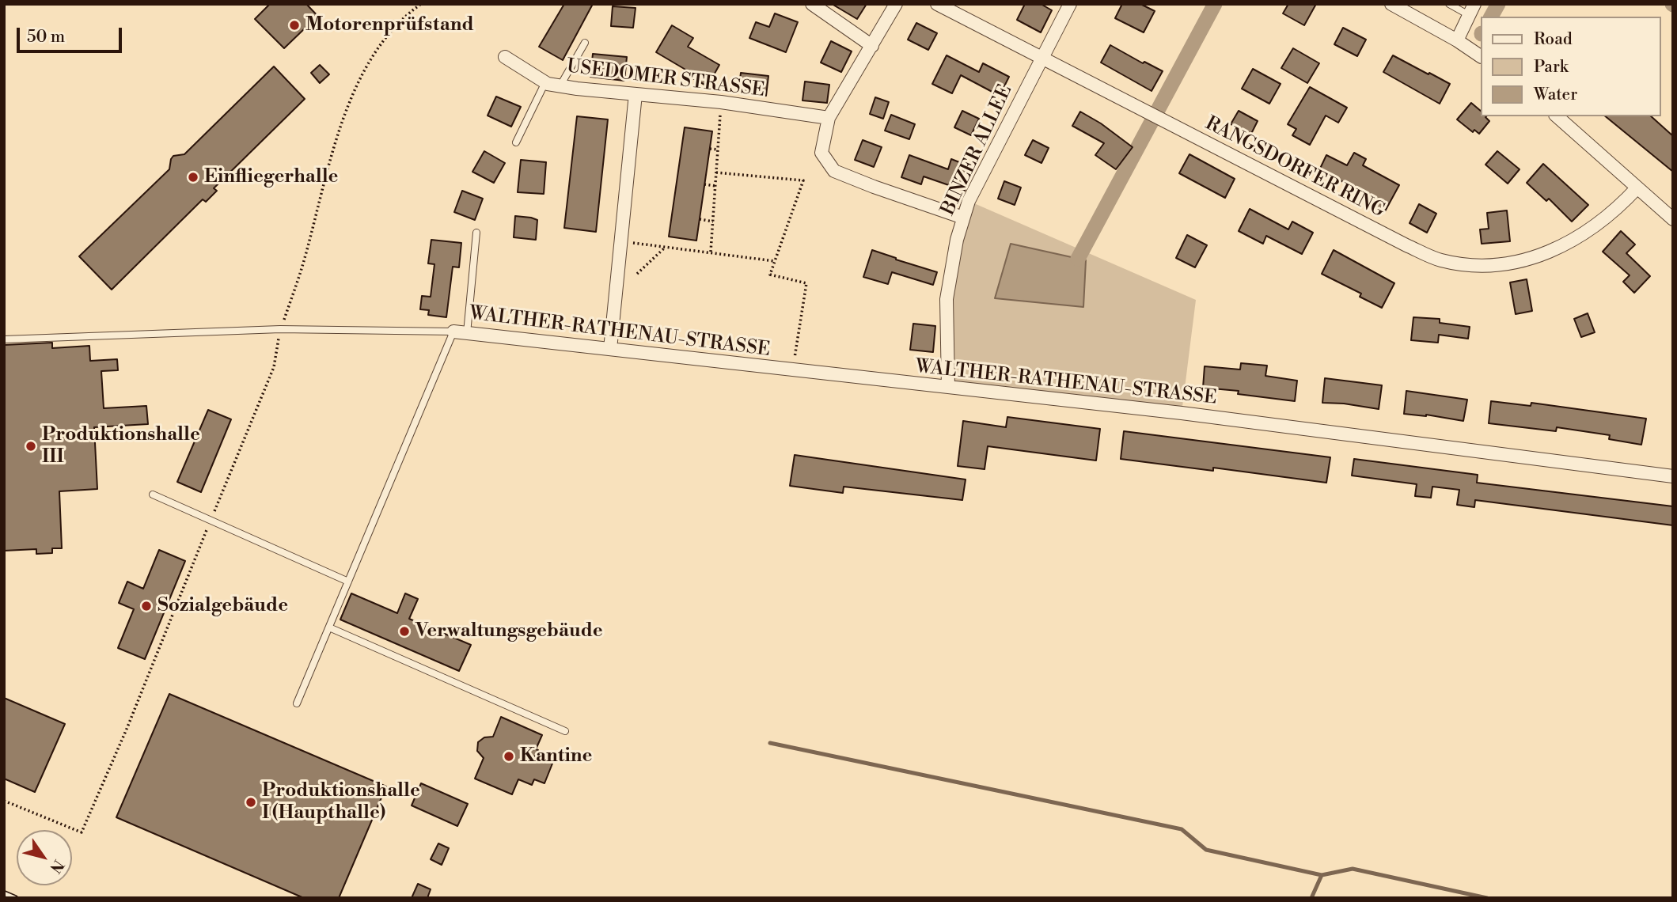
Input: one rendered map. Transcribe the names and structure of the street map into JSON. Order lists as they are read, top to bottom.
{
  "streets": {
    "street": [
      "USEDOMER STRASSE",
      "BINZER ALLEE",
      "RANGSDORFER RING",
      "WALTHER-RATHENAU-STRASSE"
    ]
  },
  "crossings": [
    ["BINZER ALLEE", "RANGSDORFER RING"],
    ["BINZER ALLEE", "WALTHER-RATHENAU-STRASSE"]
  ],
  "places": [
    "Motorenprüfstand",
    "Einfliegerhalle",
    "Produktionshalle III",
    "Sozialgebäude",
    "Verwaltungsgebäude",
    "Kantine",
    "Produktionshalle I (Haupthalle)"
  ],
  "legend": ["Road", "Park", "Water"],
  "scale_bar": "50 m",
  "north": "bottom right"
}
